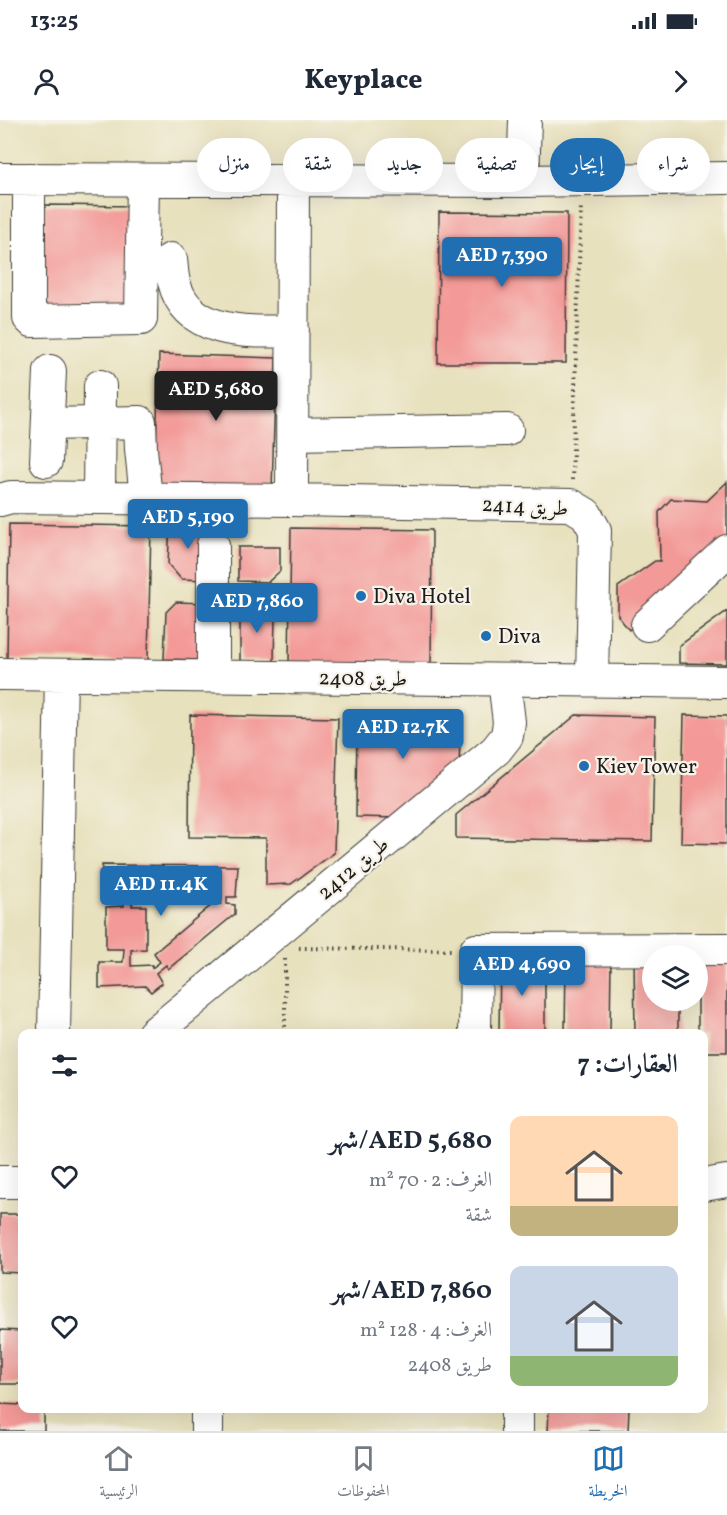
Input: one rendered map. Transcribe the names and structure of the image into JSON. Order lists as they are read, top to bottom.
{
  "streets": {
    "street": ["طريق 2414", "طريق 2408", "طريق 2412"]
  },
  "crossings": [
    ["طريق 2414", "طريق 2408"],
    ["طريق 2408", "طريق 2412"]
  ],
  "places": ["Diva Hotel", "Diva", "Kiev Tower"],
  "page": {
    "status": "13:25",
    "header": "Keyplace",
    "chip": [
      "شراء",
      "إيجار",
      "تصفية",
      "جديد",
      "شقة",
      "منزل"
    ],
    "price": [
      "AED 7,390",
      "AED 5,680",
      "AED 5,190",
      "AED 7,860",
      "AED 12.7K",
      "AED 11.4K",
      "AED 4,690"
    ],
    "heading": "العقارات: 7",
    "list": [
      {
        "name": "AED 5,680/شهر",
        "note": "الغرف: 2 · 70 m² · شقة"
      },
      {
        "name": "AED 7,860/شهر",
        "note": "الغرف: 4 · 128 m² · طريق 2408"
      }
    ],
    "tabs": ["الخريطة", "المحفوظات", "الرئيسية"]
  }
}
